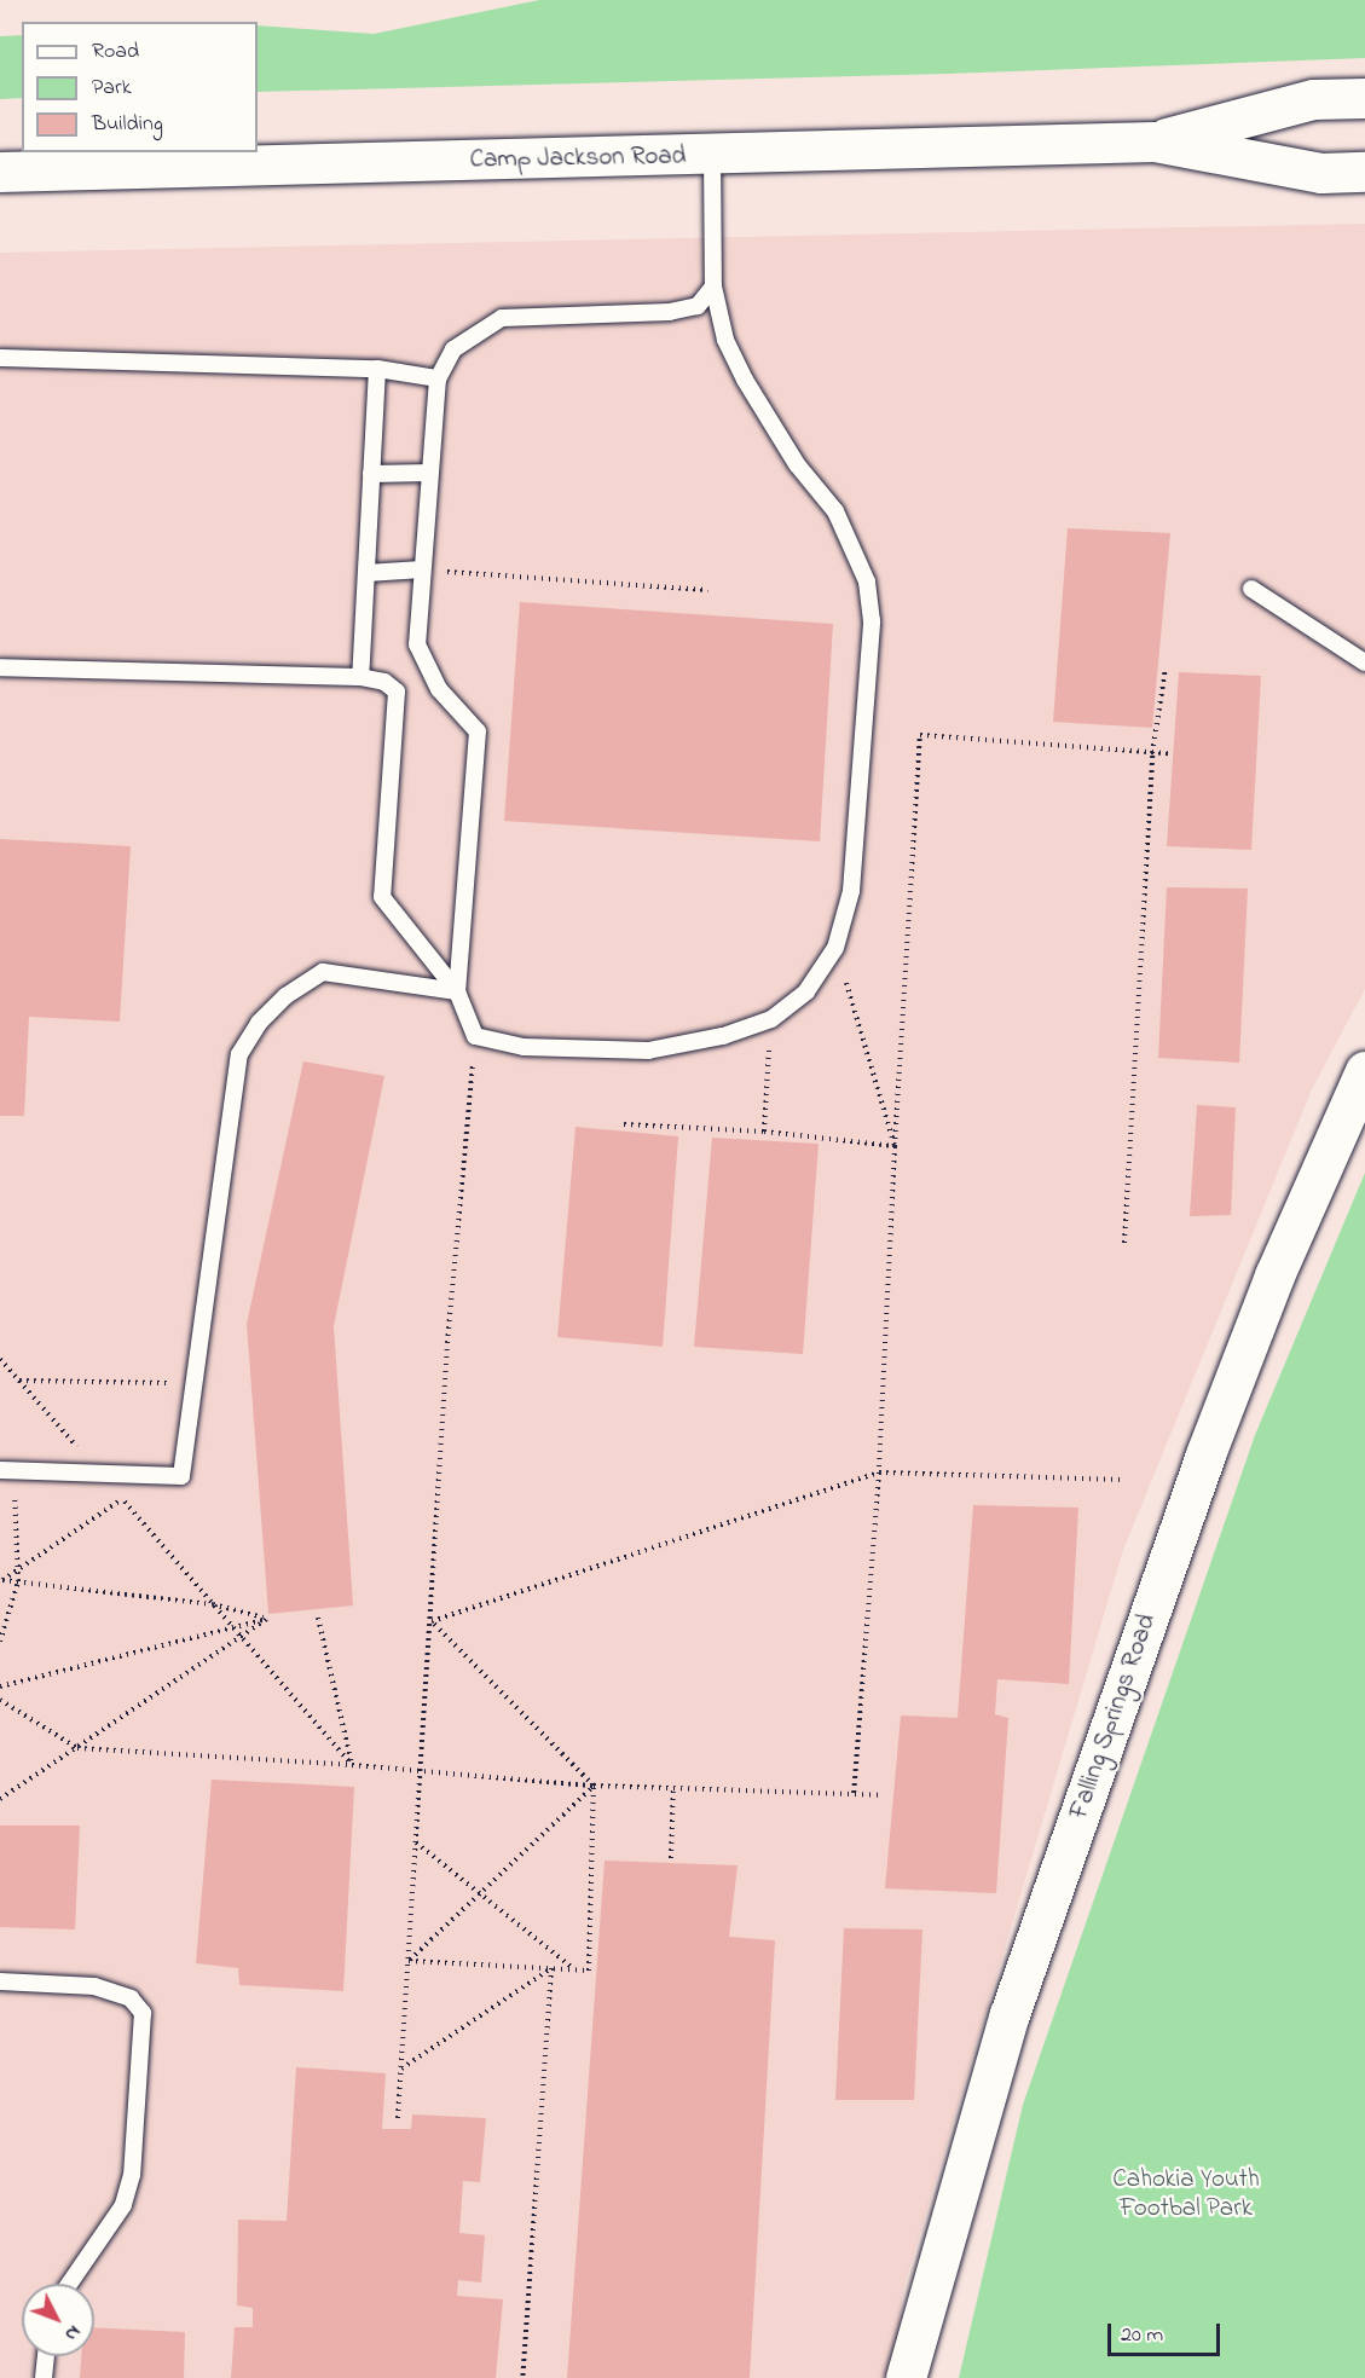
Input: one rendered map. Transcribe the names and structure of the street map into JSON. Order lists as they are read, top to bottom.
{
  "streets": {
    "main road": ["Camp Jackson Road", "Falling Springs Road"]
  },
  "parks": ["Cahokia Youth Footbal Park"],
  "legend": ["Road", "Park", "Building"],
  "scale_bar": "20 m",
  "north": "bottom right"
}
